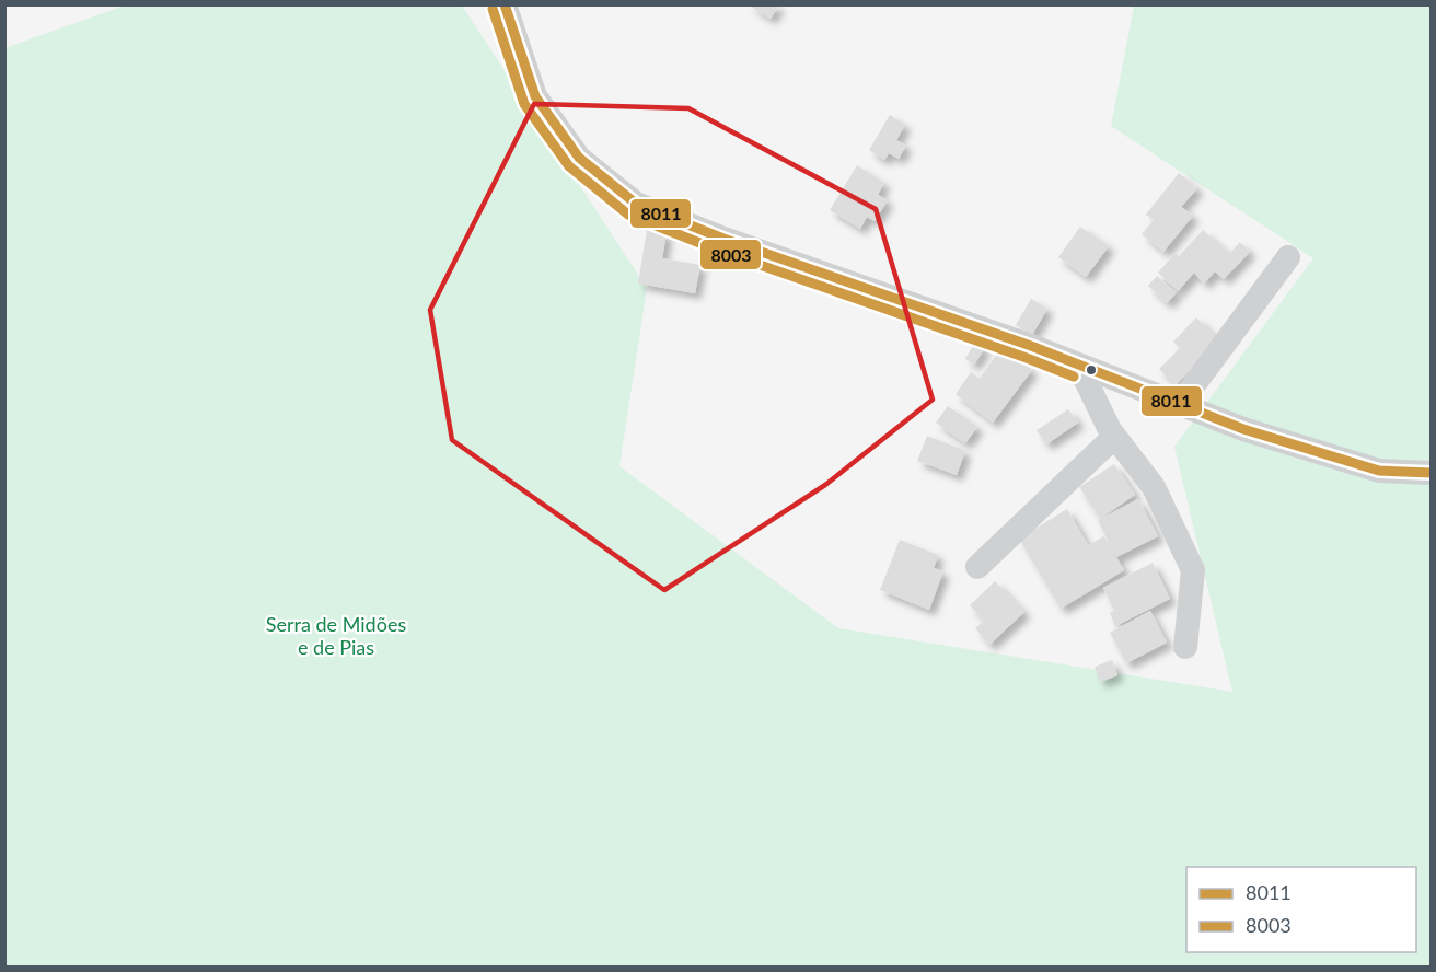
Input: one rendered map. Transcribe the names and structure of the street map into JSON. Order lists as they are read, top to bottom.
{
  "parks": ["Serra de Midões e de Pias"],
  "lines": ["transit line 8011", "transit line 8003"],
  "legend": ["8011", "8003"]
}
